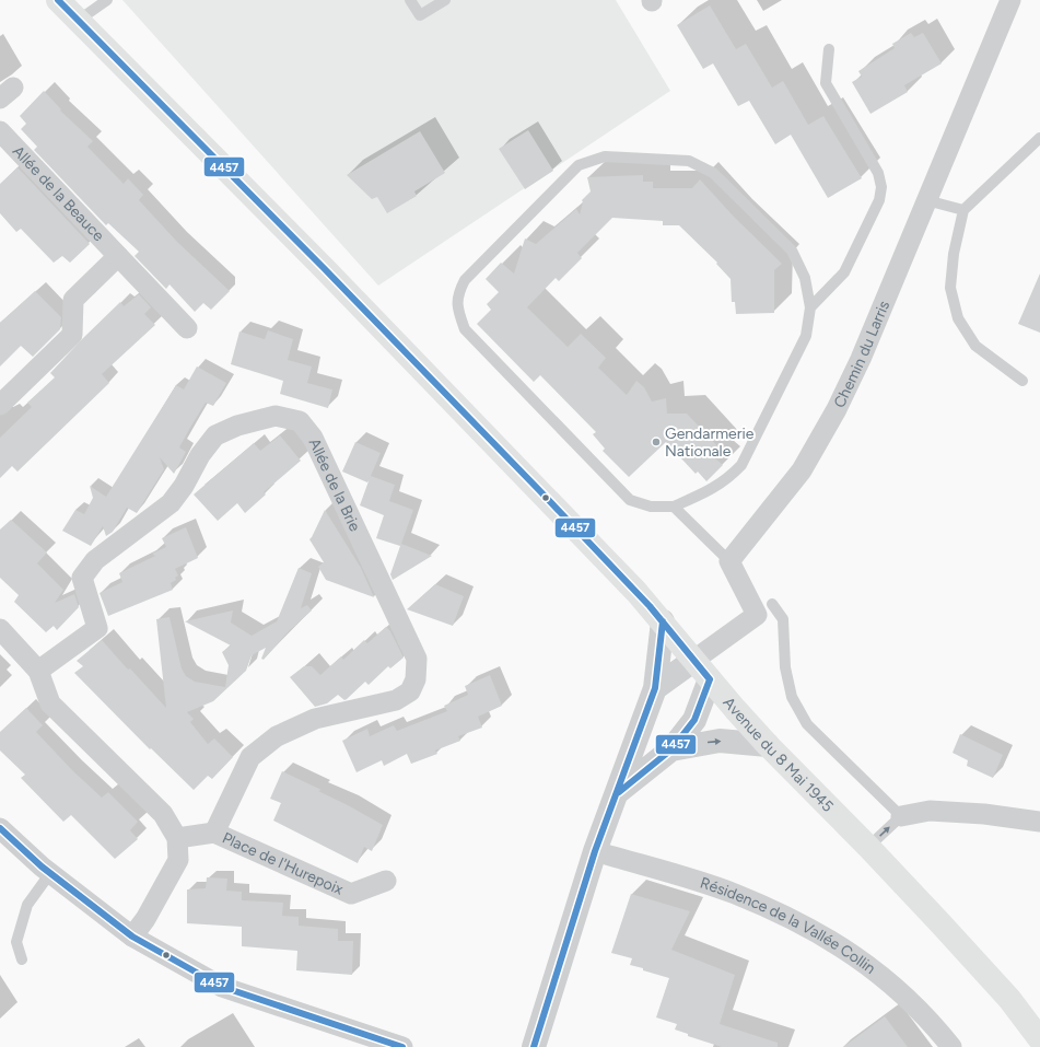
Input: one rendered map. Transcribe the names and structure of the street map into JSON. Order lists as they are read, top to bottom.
{
  "streets": {
    "main road": ["Avenue du 8 Mai 1945"],
    "street": [
      "Allée de la Beauce",
      "Chemin du Larris",
      "Allée de la Brie",
      "Place de l'Hurepoix",
      "Résidence de la Vallée Collin"
    ]
  },
  "crossings": [
    ["Allée de la Brie", "Place de l'Hurepoix"]
  ],
  "places": ["Gendarmerie Nationale"],
  "lines": ["transit line 4457"]
}
